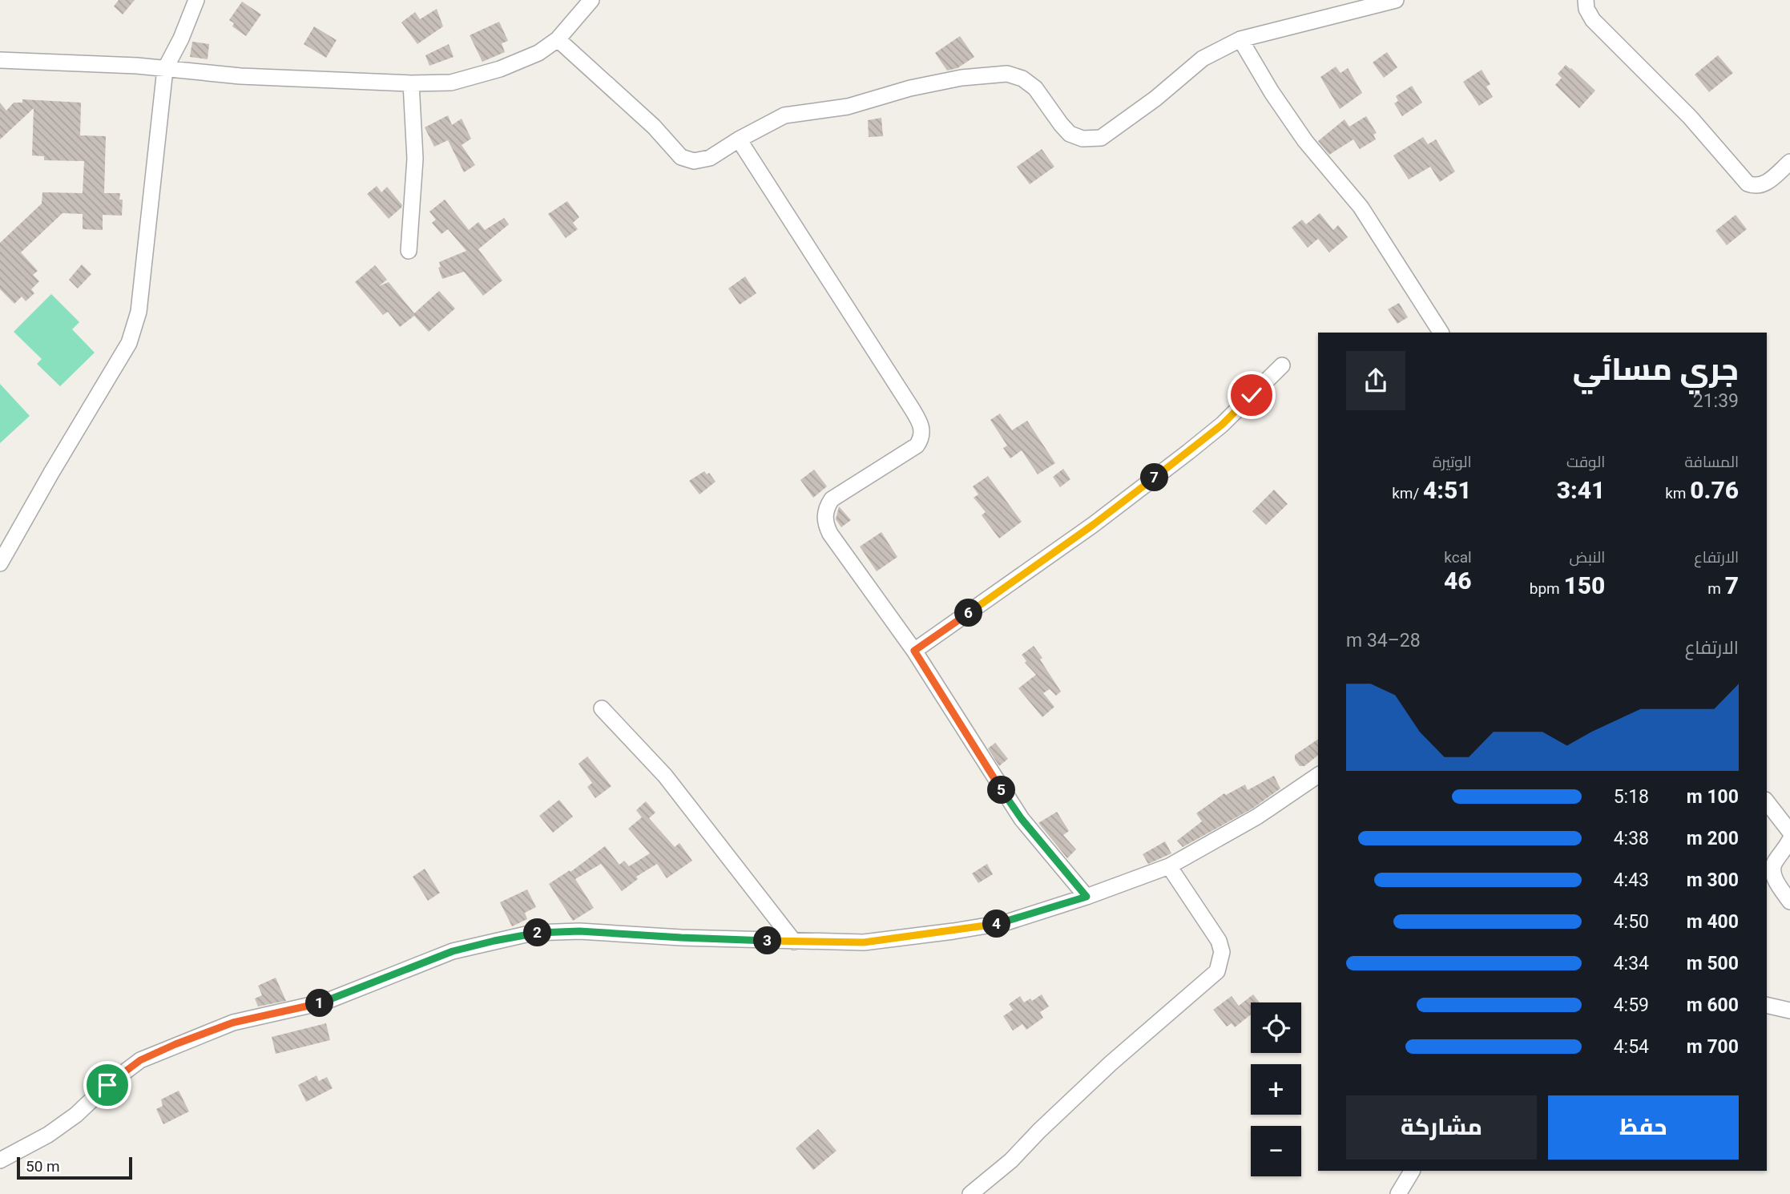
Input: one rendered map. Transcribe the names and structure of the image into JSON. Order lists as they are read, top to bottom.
{
  "scale_bar": "50 m",
  "page": {
    "heading": ["جري مسائي", "21:39"],
    "stats": [
      ["المسافة", "0.76 km"],
      ["الوقت", "3:41"],
      ["الوتيرة", "4:51 /km"],
      ["الارتفاع", "7 m"],
      ["النبض", "150 bpm"],
      ["kcal", "46"]
    ],
    "pins": [
      "7",
      "6",
      "5",
      "4",
      "2",
      "3",
      "1"
    ],
    "chart": ["الارتفاع", "28–34 m"],
    "list": [
      {
        "name": "100 m",
        "note": "5:18"
      },
      {
        "name": "200 m",
        "note": "4:38"
      },
      {
        "name": "300 m",
        "note": "4:43"
      },
      {
        "name": "400 m",
        "note": "4:50"
      },
      {
        "name": "500 m",
        "note": "4:34"
      },
      {
        "name": "600 m",
        "note": "4:59"
      },
      {
        "name": "700 m",
        "note": "4:54"
      }
    ],
    "map_buttons": ["+", "−"],
    "buttons": ["حفظ", "مشاركة"],
    "scale": "50 m"
  }
}
